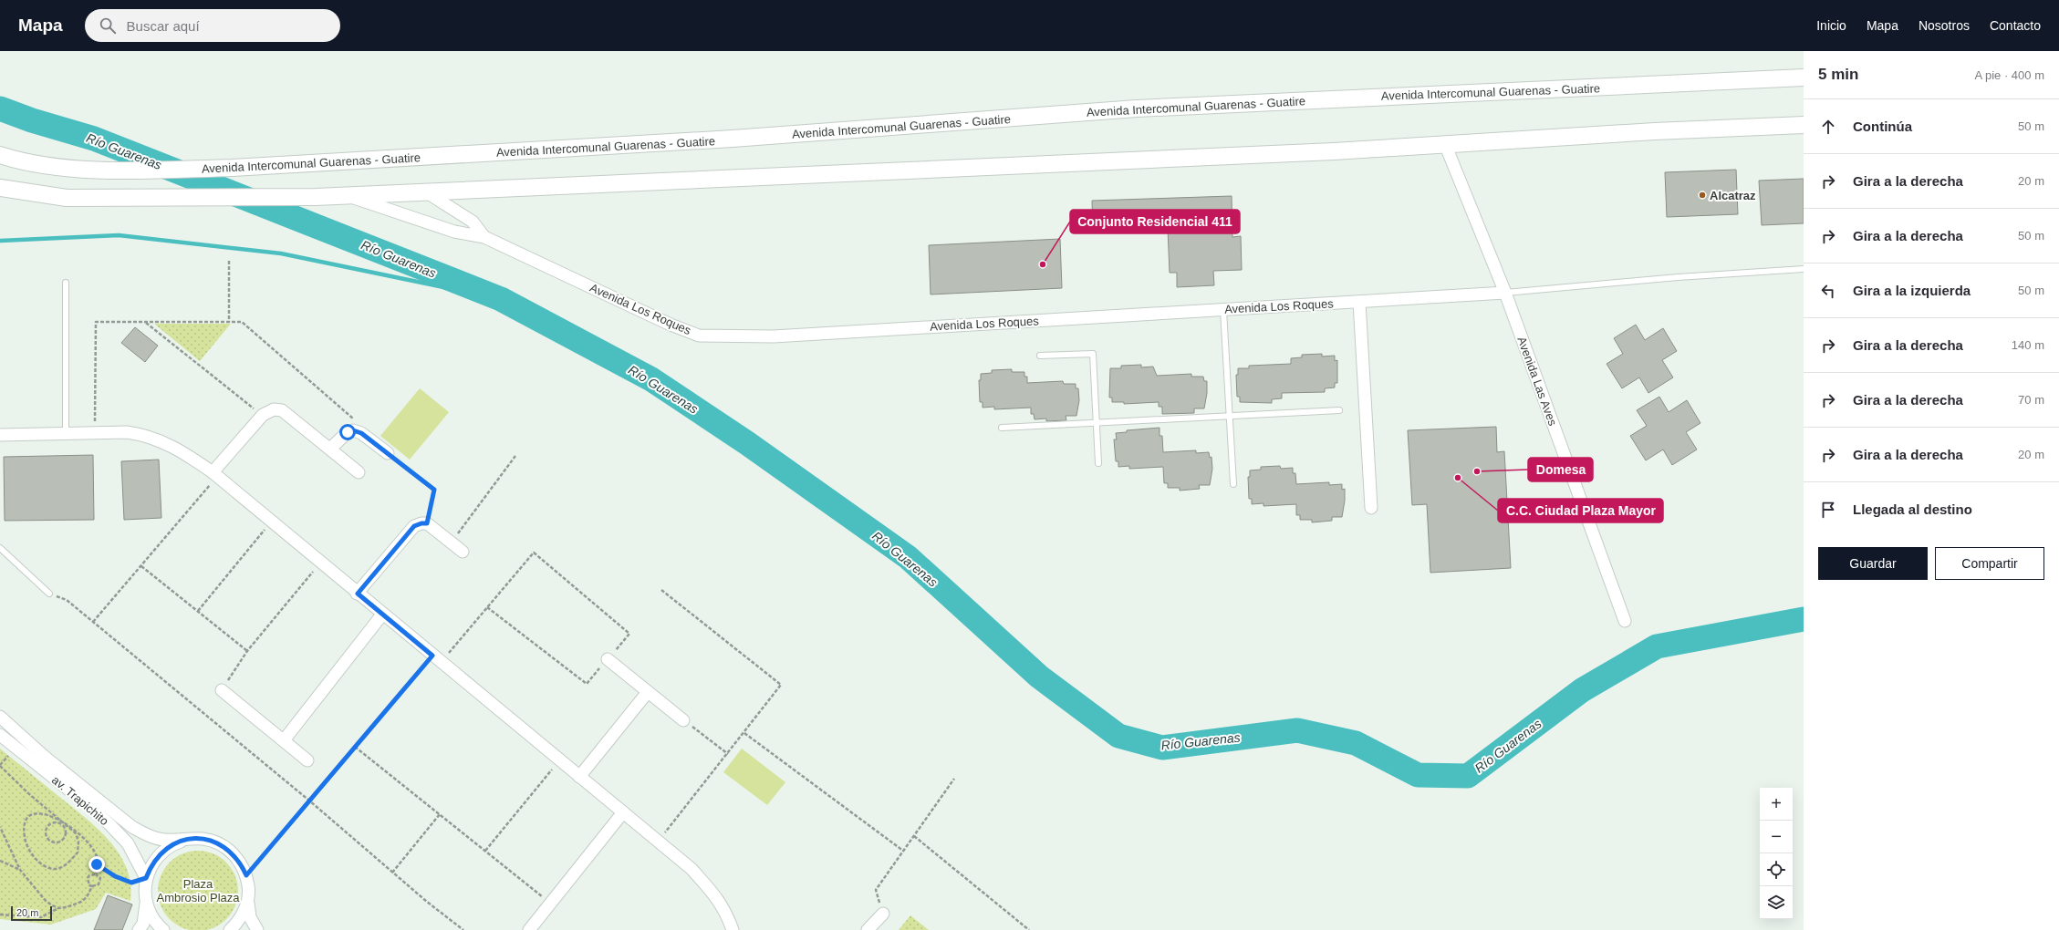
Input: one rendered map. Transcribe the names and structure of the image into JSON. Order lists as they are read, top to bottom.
{
  "streets": {
    "main road": ["Avenida Intercomunal Guarenas - Guatire"],
    "street": ["Avenida Los Roques", "Avenida Las Aves", "av. Trapichito"]
  },
  "crossings": [
    ["Avenida Los Roques", "Avenida Las Aves"]
  ],
  "water": ["Río Guarenas"],
  "parks": ["Plaza Ambrosio Plaza"],
  "places": [
    "Alcatraz",
    "Conjunto Residencial 411",
    "Domesa",
    "C.C. Ciudad Plaza Mayor"
  ],
  "scale_bar": "20 m",
  "page": {
    "header": "Mapa",
    "search": "Buscar aquí",
    "nav": [
      "Inicio",
      "Mapa",
      "Nosotros",
      "Contacto"
    ],
    "heading": ["5 min", "A pie · 400 m"],
    "list": [
      ["Continúa", "50 m"],
      ["Gira a la derecha", "20 m"],
      ["Gira a la derecha", "50 m"],
      ["Gira a la izquierda", "50 m"],
      ["Gira a la derecha", "140 m"],
      ["Gira a la derecha", "70 m"],
      ["Gira a la derecha", "20 m"],
      "Llegada al destino"
    ],
    "buttons": ["Guardar", "Compartir"],
    "map_buttons": ["+", "−"],
    "scale": "20 m"
  }
}
